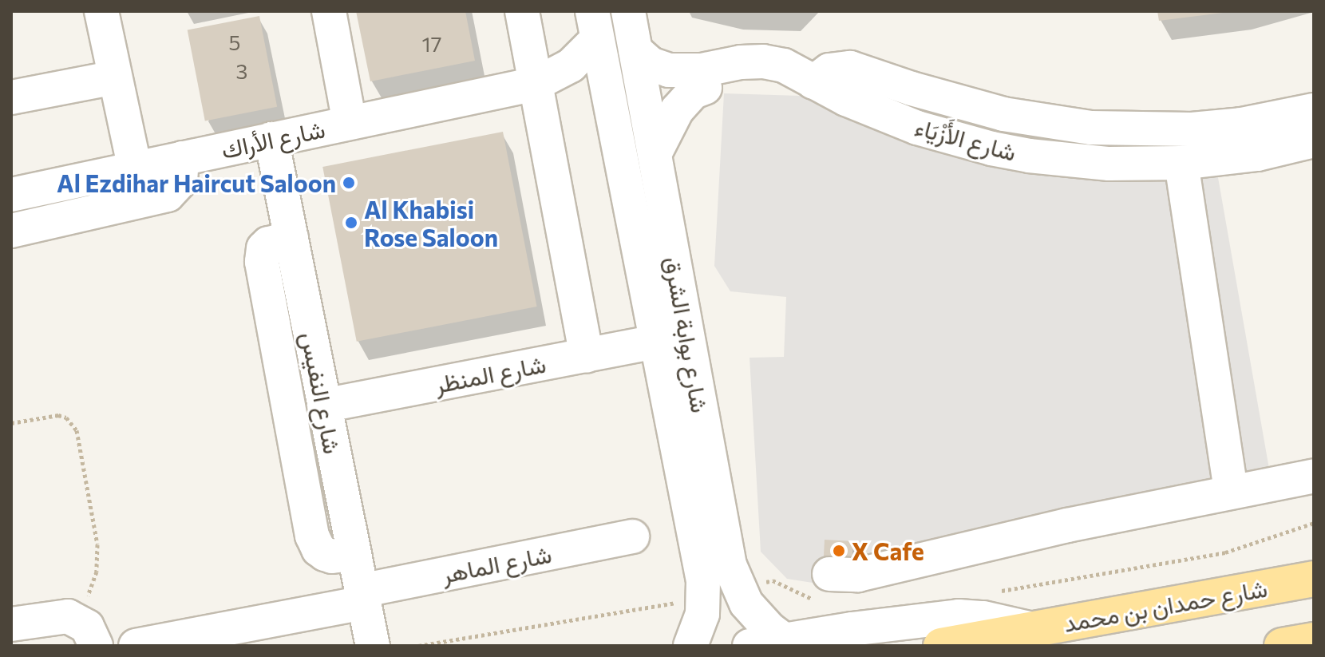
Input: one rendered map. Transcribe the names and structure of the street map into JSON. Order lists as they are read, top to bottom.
{
  "streets": {
    "main road": ["شارع حمدان بن محمد"],
    "street": [
      "شارع الأراك",
      "شارع الأَزْيَاء",
      "شارع بوابة الشرق",
      "شارع المنظر",
      "شارع النفيس",
      "شارع الماهر"
    ]
  },
  "crossings": [
    ["شارع الأراك", "شارع بوابة الشرق"],
    ["شارع الأراك", "شارع النفيس"],
    ["شارع الأَزْيَاء", "شارع بوابة الشرق"],
    ["شارع بوابة الشرق", "شارع المنظر"],
    ["شارع المنظر", "شارع النفيس"],
    ["شارع النفيس", "شارع الماهر"]
  ],
  "places": ["Al Ezdihar Haircut Saloon", "Al Khabisi Rose Saloon", "X Cafe"],
  "house_numbers": ["5", "17", "3"]
}
